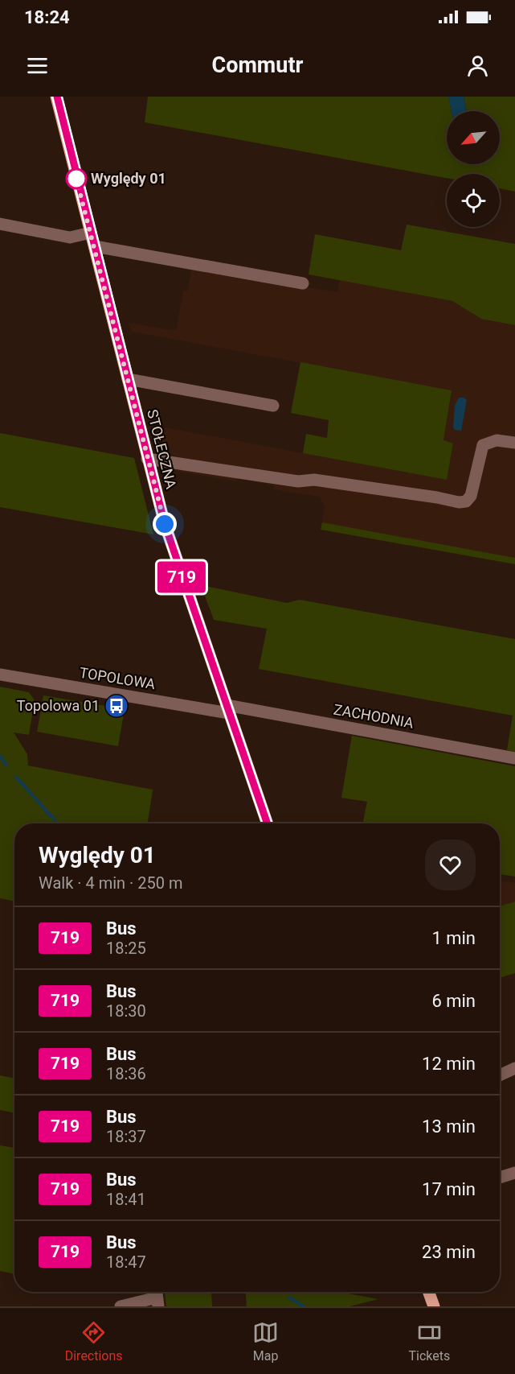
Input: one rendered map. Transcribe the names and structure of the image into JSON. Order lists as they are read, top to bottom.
{
  "streets": {
    "main road": ["STOŁECZNA"],
    "street": ["TOPOLOWA", "ZACHODNIA"]
  },
  "crossings": [
    ["STOŁECZNA", "TOPOLOWA"],
    ["STOŁECZNA", "ZACHODNIA"],
    ["TOPOLOWA", "ZACHODNIA"]
  ],
  "places": {
    "other": ["Wyględy 01"],
    "bus stop": ["Topolowa 01"]
  },
  "lines": ["bus line 719"],
  "north": "bottom left",
  "page": {
    "status": "18:24",
    "header": "Commutr",
    "on_map": "719",
    "heading": ["Wyględy 01", "Walk · 4 min · 250 m"],
    "list": [
      {
        "mark": "719",
        "name": "Bus",
        "note": "18:25",
        "value": "1 min"
      },
      {
        "mark": "719",
        "name": "Bus",
        "note": "18:30",
        "value": "6 min"
      },
      {
        "mark": "719",
        "name": "Bus",
        "note": "18:36",
        "value": "12 min"
      },
      {
        "mark": "719",
        "name": "Bus",
        "note": "18:37",
        "value": "13 min"
      },
      {
        "mark": "719",
        "name": "Bus",
        "note": "18:41",
        "value": "17 min"
      },
      {
        "mark": "719",
        "name": "Bus",
        "note": "18:47",
        "value": "23 min"
      }
    ],
    "tabs": ["Directions", "Map", "Tickets"]
  }
}
